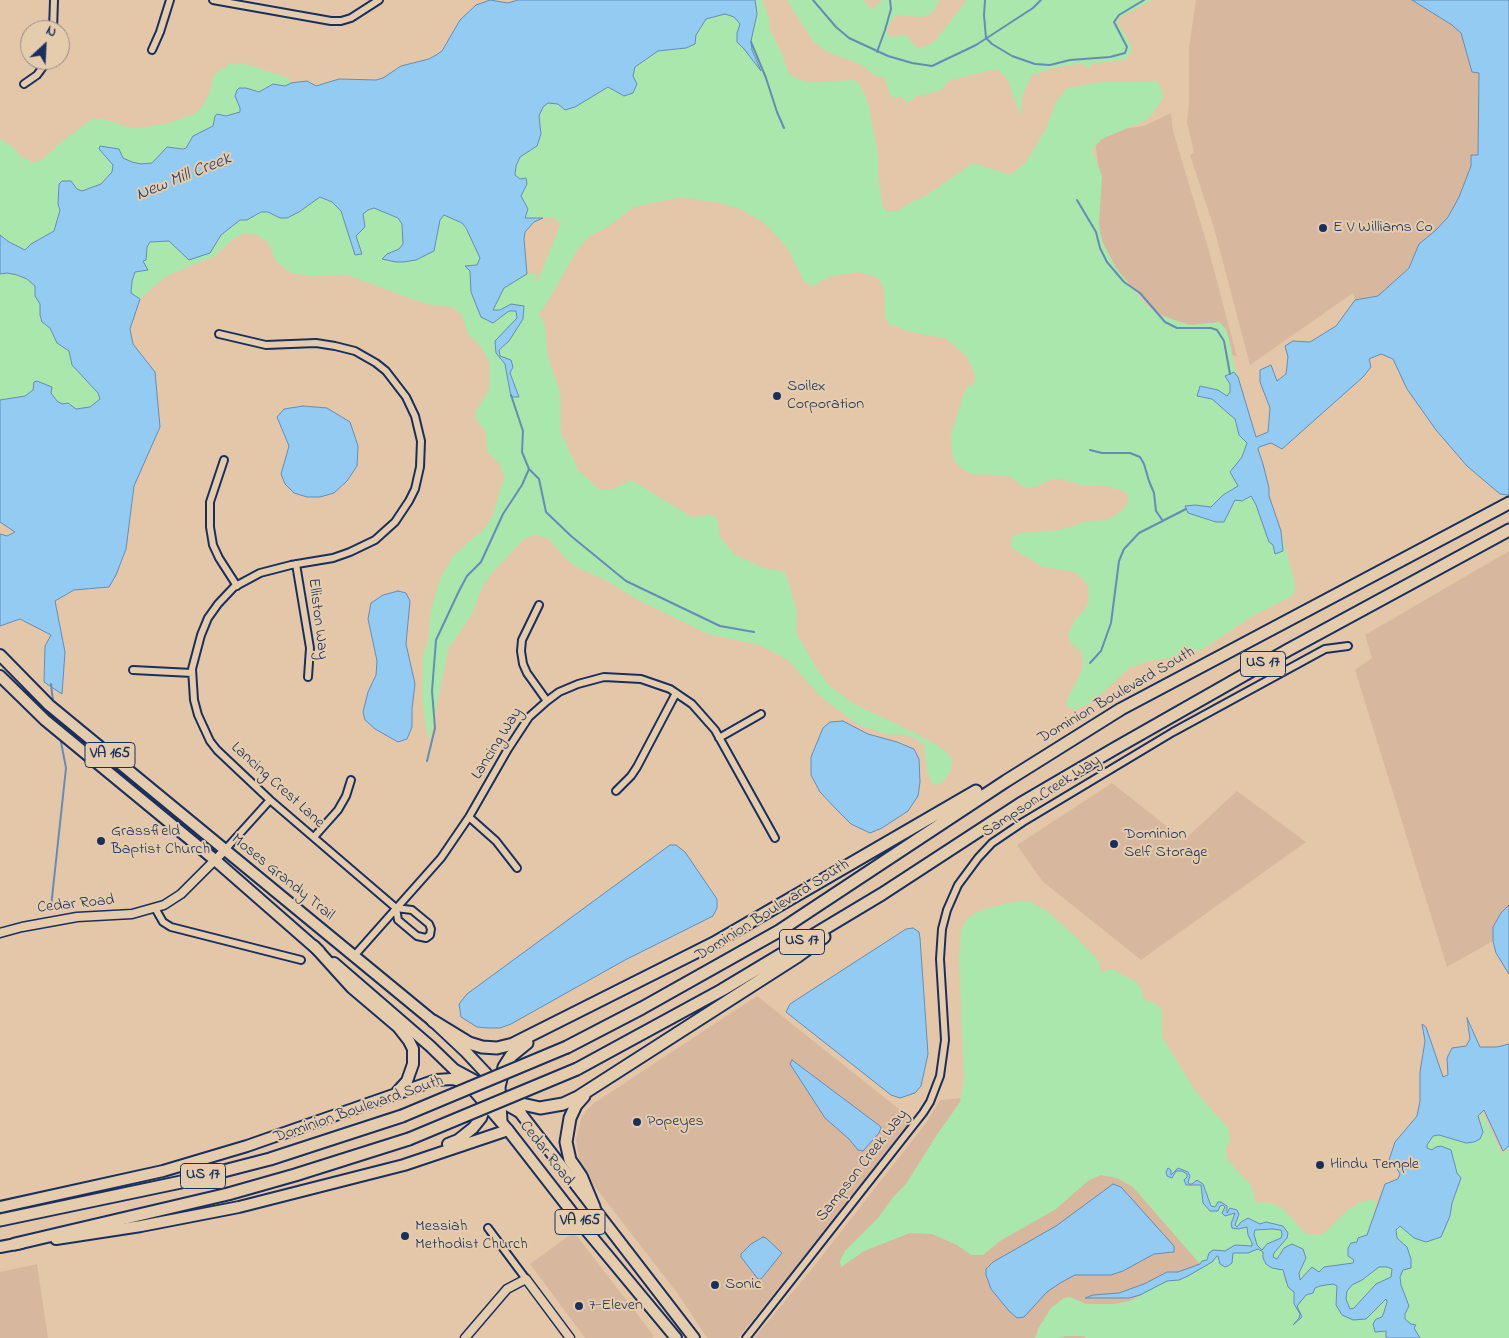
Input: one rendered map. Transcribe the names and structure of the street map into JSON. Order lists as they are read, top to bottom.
{
  "streets": {
    "highway": ["US 17", "Dominion Boulevard South"],
    "main road": ["VA 165", "Moses Grandy Trail", "Cedar Road"],
    "street": [
      "Elliston Way",
      "Lancing Way",
      "Lancing Crest Lane",
      "Sampson Creek Way"
    ]
  },
  "crossings": [
    ["Elliston Way", "Lancing Crest Lane"],
    ["Lancing Way", "Lancing Crest Lane"],
    ["Lancing Way", "Moses Grandy Trail"],
    ["Moses Grandy Trail", "Cedar Road"]
  ],
  "water": ["New Mill Creek"],
  "places": [
    "E V Williams Co",
    "Soilex Corporation",
    "Grassfield Baptist Church",
    "Dominion Self Storage",
    "Popeyes",
    "Hindu Temple",
    "Messiah Methodist Church",
    "Sonic",
    "7-Eleven"
  ],
  "north": "top right"
}
